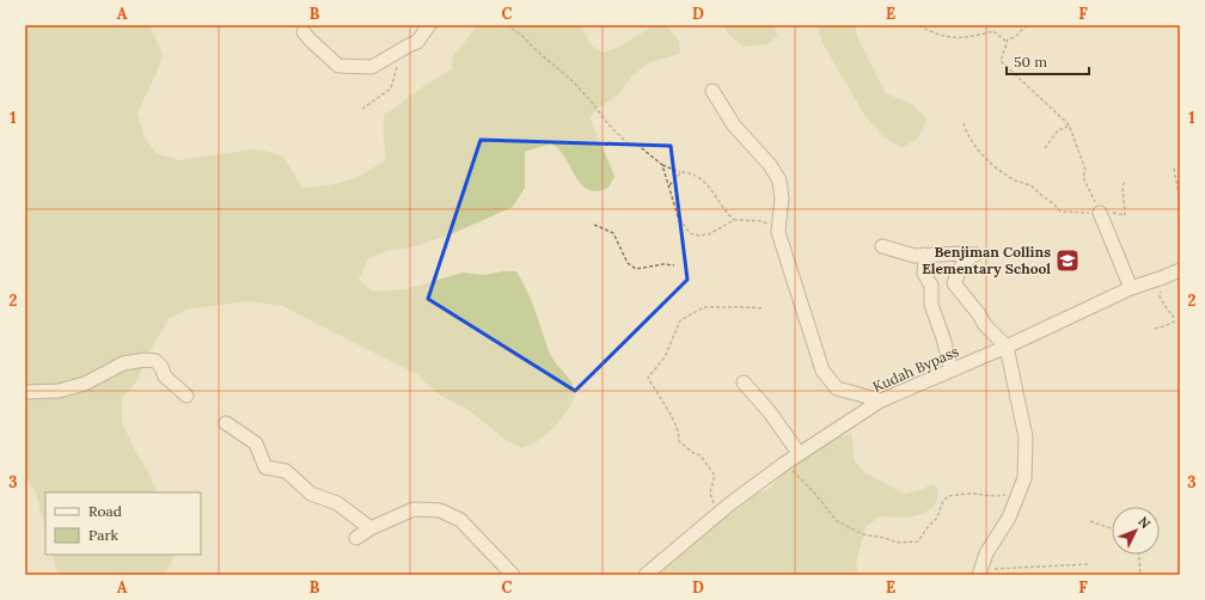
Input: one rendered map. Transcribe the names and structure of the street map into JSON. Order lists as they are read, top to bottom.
{
  "streets": {
    "street": ["Kudah Bypass"]
  },
  "places": {
    "school or university": ["Benjiman Collins Elementary School"]
  },
  "legend": ["Road", "Park"],
  "scale_bar": "50 m",
  "north": "top right",
  "grid": {
    "columns": [
      "A",
      "B",
      "C",
      "D",
      "E",
      "F"
    ],
    "rows": ["1", "2", "3"]
  }
}
